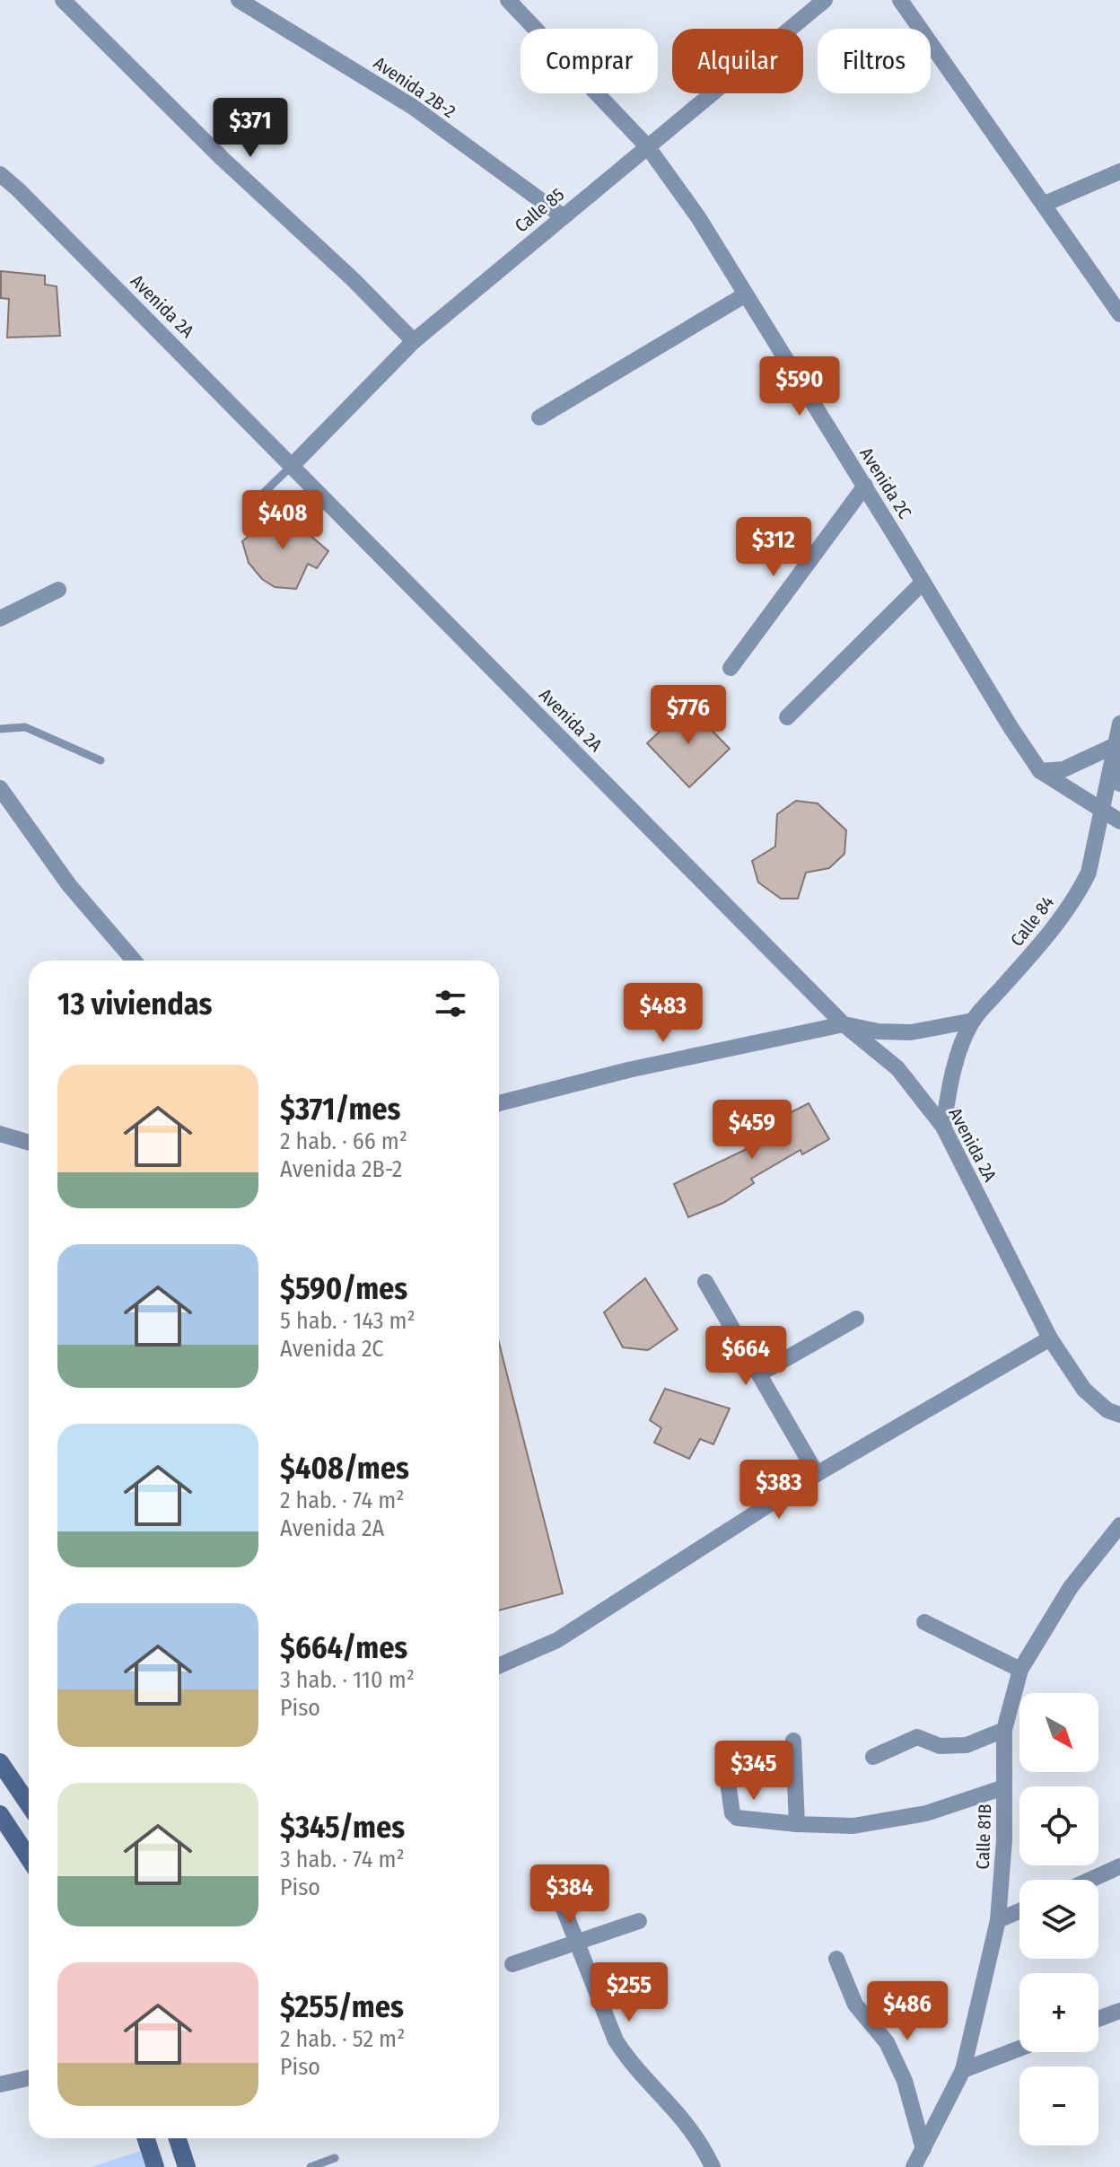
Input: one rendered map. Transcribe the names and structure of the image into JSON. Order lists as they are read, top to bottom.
{
  "streets": {
    "street": [
      "Avenida 2B-2",
      "Calle 85",
      "Avenida 2A",
      "Avenida 2C",
      "Calle 84",
      "Calle 81B"
    ]
  },
  "crossings": [
    ["Avenida 2B-2", "Calle 85"],
    ["Calle 85", "Avenida 2A"],
    ["Calle 85", "Avenida 2C"],
    ["Avenida 2A", "Calle 84"],
    ["Avenida 2C", "Calle 84"]
  ],
  "north": "bottom right",
  "page": {
    "chip": ["Comprar", "Alquilar", "Filtros"],
    "price": [
      "$371",
      "$590",
      "$408",
      "$312",
      "$776",
      "$483",
      "$459",
      "$664",
      "$383",
      "$345",
      "$384",
      "$255",
      "$486"
    ],
    "heading": "13 viviendas",
    "list": [
      {
        "name": "$371/mes",
        "note": "2 hab. · 66 m² · Avenida 2B-2"
      },
      {
        "name": "$590/mes",
        "note": "5 hab. · 143 m² · Avenida 2C"
      },
      {
        "name": "$408/mes",
        "note": "2 hab. · 74 m² · Avenida 2A"
      },
      {
        "name": "$664/mes",
        "note": "3 hab. · 110 m² · Piso"
      },
      {
        "name": "$345/mes",
        "note": "3 hab. · 74 m² · Piso"
      },
      {
        "name": "$255/mes",
        "note": "2 hab. · 52 m² · Piso"
      }
    ],
    "map_buttons": ["+", "−"]
  }
}
